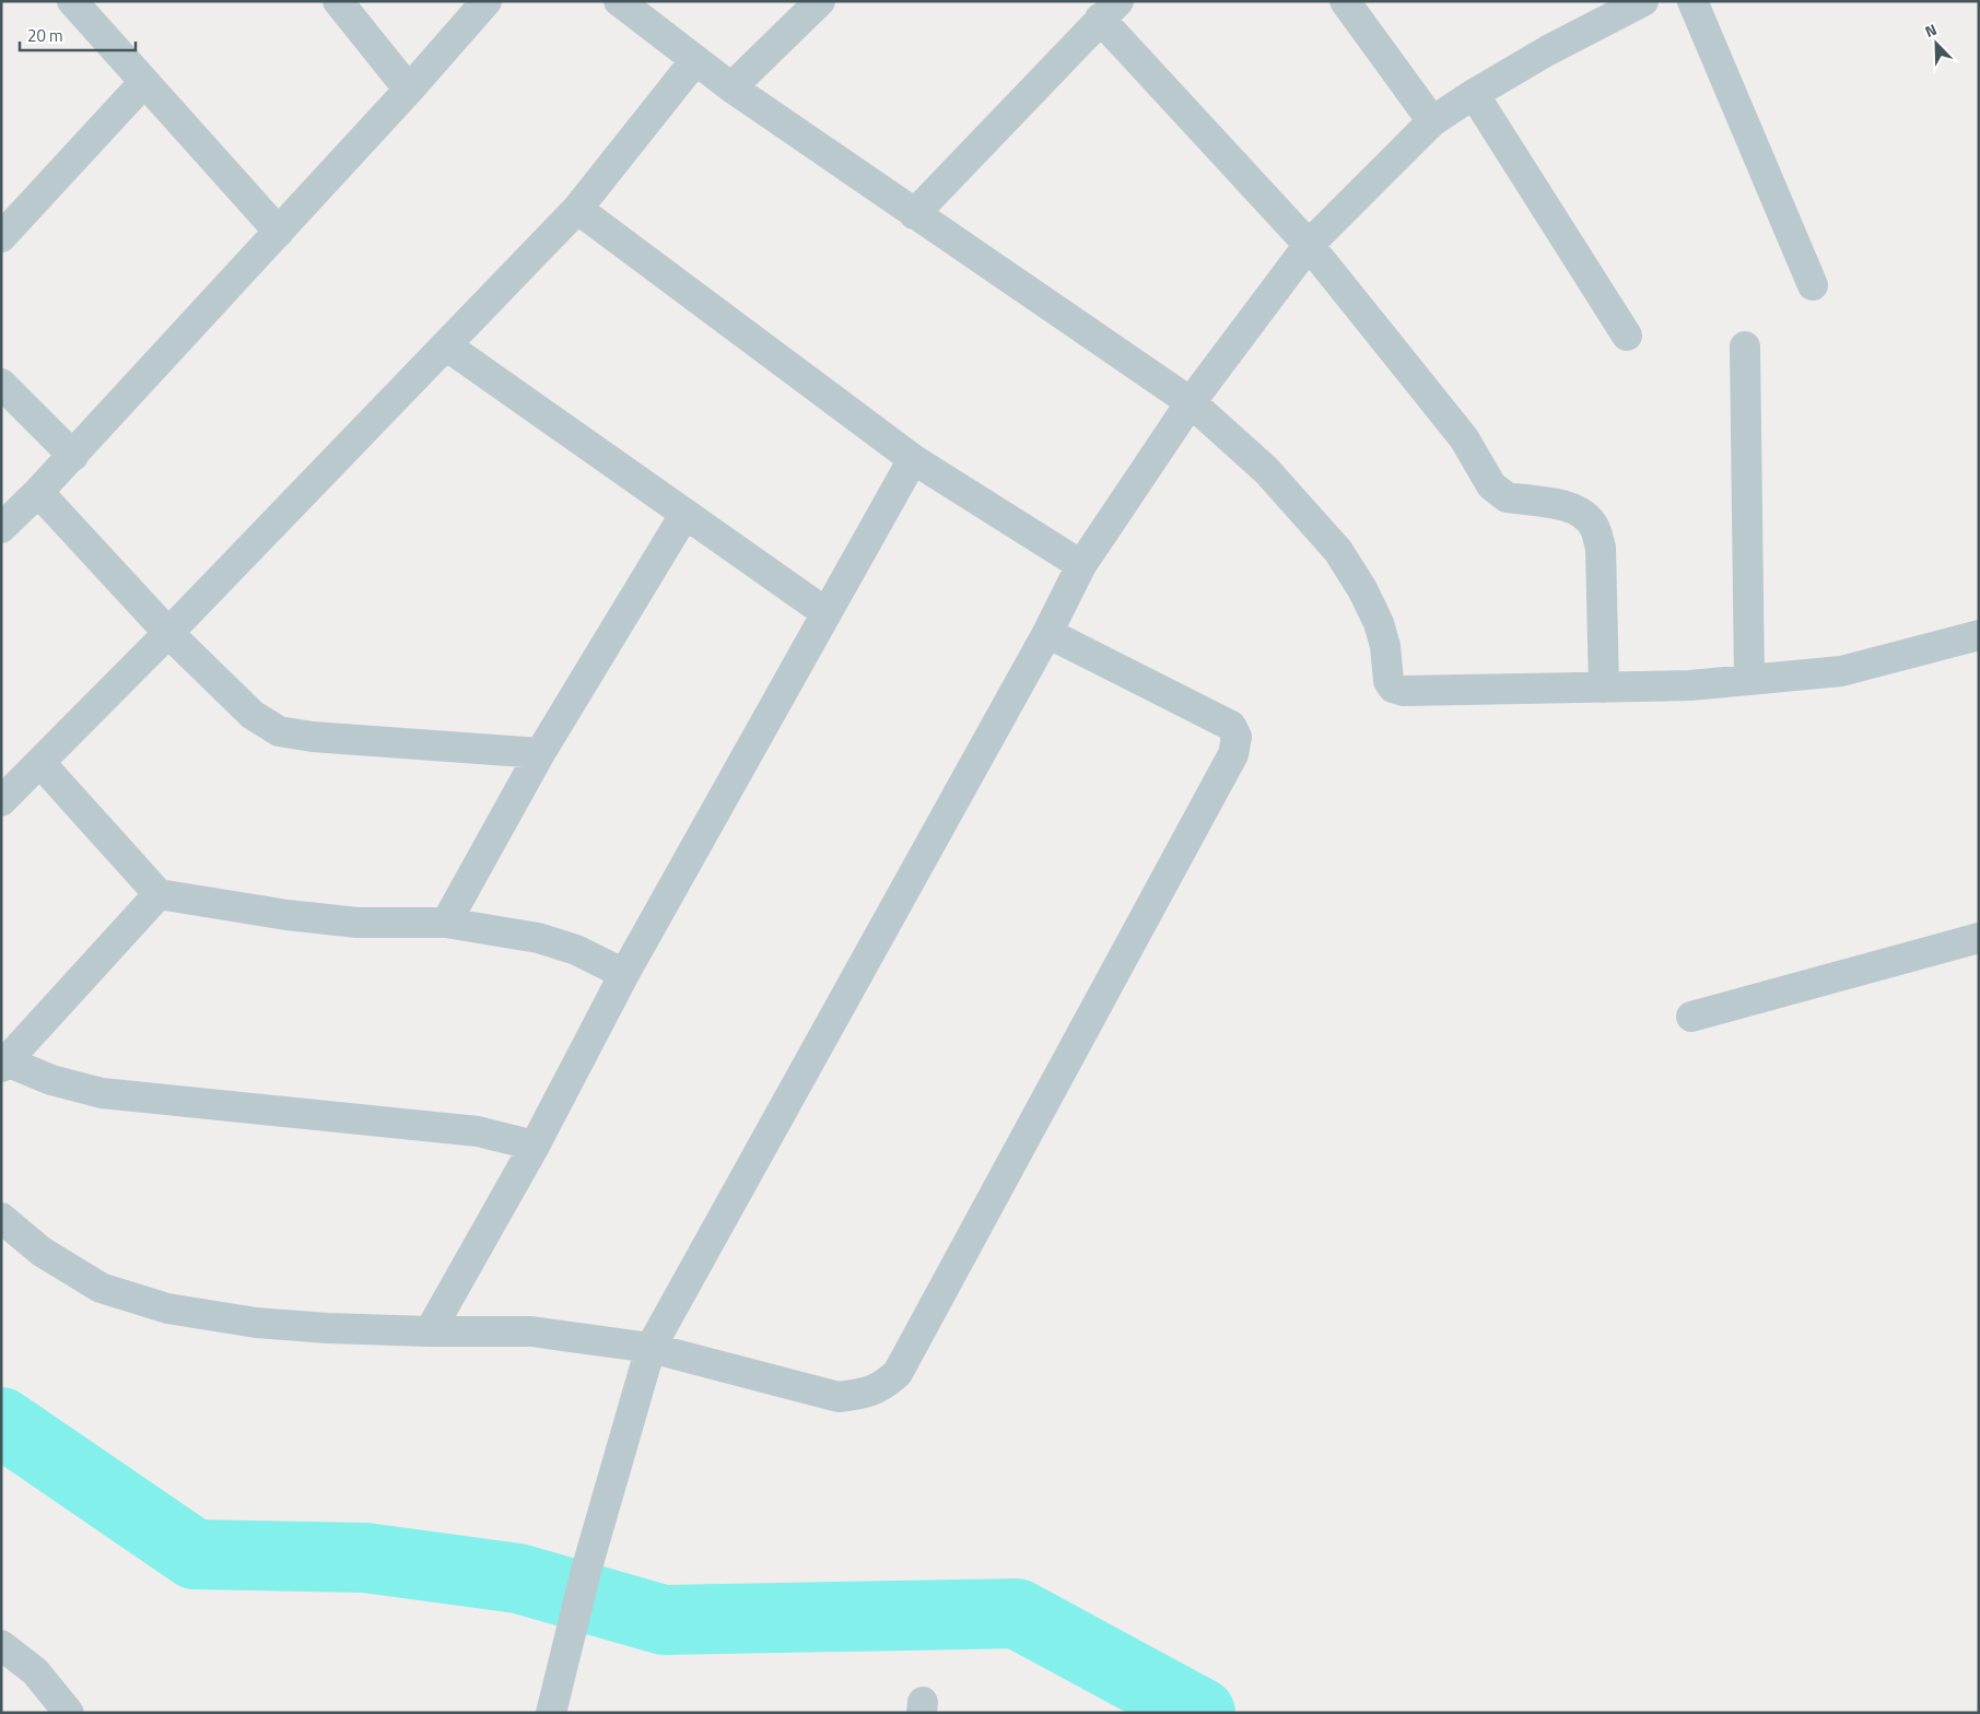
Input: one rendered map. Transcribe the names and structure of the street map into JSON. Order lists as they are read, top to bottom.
{
  "scale_bar": "20 m",
  "north": "top left"
}
